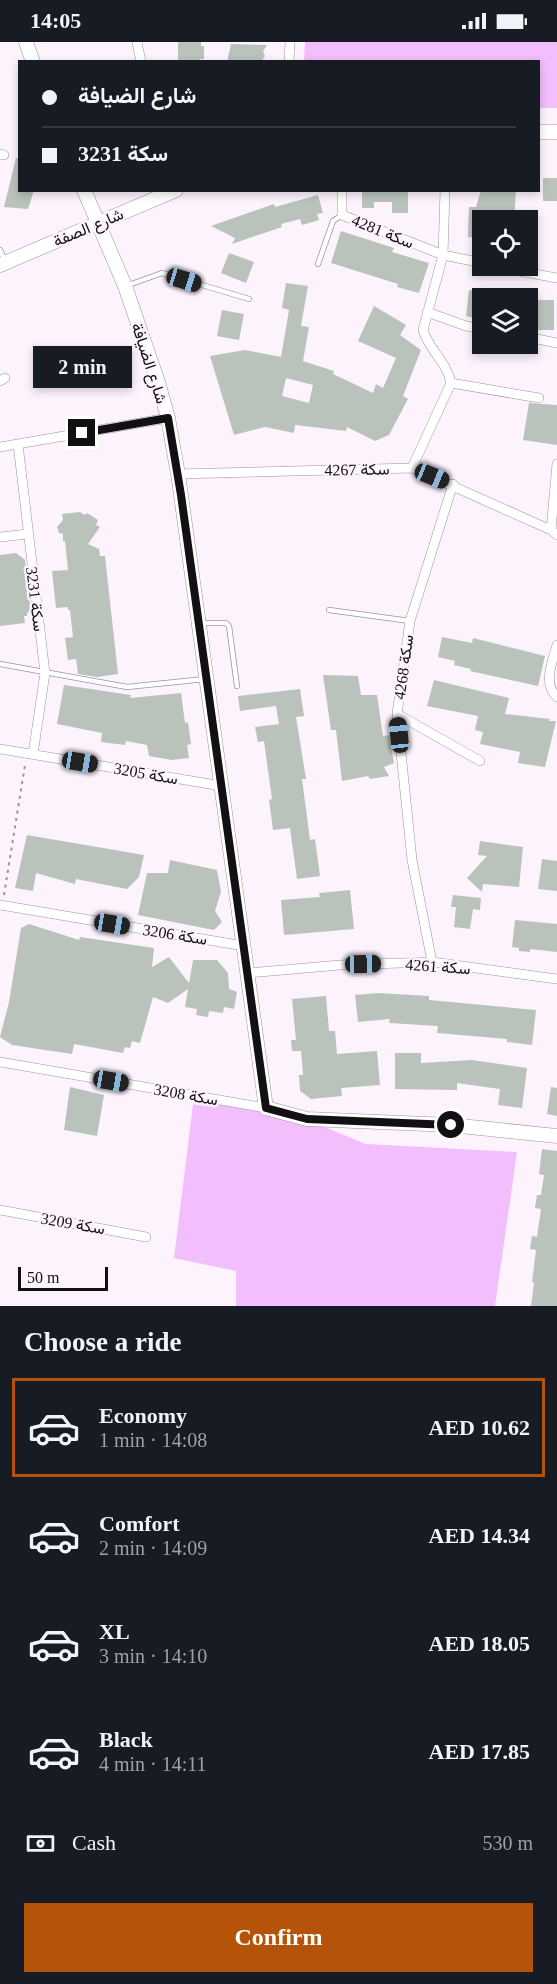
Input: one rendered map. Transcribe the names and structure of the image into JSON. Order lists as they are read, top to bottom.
{
  "streets": {
    "street": [
      "شارع الصفة",
      "سكة 4281",
      "شارع الضيافة",
      "سكة 4267",
      "سكة 3231",
      "سكة 4268",
      "سكة 3205",
      "سكة 3206",
      "سكة 4261",
      "سكة 3208",
      "سكة 3209"
    ]
  },
  "crossings": [
    ["شارع الصفة", "شارع الضيافة"],
    ["شارع الضيافة", "سكة 4267"],
    ["شارع الضيافة", "سكة 3205"],
    ["شارع الضيافة", "سكة 3206"],
    ["شارع الضيافة", "سكة 4261"],
    ["شارع الضيافة", "سكة 3208"],
    ["سكة 4267", "سكة 4268"],
    ["سكة 3231", "سكة 3205"],
    ["سكة 4268", "سكة 4261"]
  ],
  "scale_bar": "50 m",
  "page": {
    "status": "14:05",
    "banner": ["شارع الضيافة", "سكة 3231"],
    "bubble": "2 min",
    "scale": "50 m",
    "heading": "Choose a ride",
    "list": [
      {
        "name": "Economy",
        "note": "1 min · 14:08",
        "value": "AED 10.62"
      },
      {
        "name": "Comfort",
        "note": "2 min · 14:09",
        "value": "AED 14.34"
      },
      {
        "name": "XL",
        "note": "3 min · 14:10",
        "value": "AED 18.05"
      },
      {
        "name": "Black",
        "note": "4 min · 14:11",
        "value": "AED 17.85"
      }
    ],
    "pay": ["Cash", "530 m"],
    "buttons": "Confirm"
  }
}
